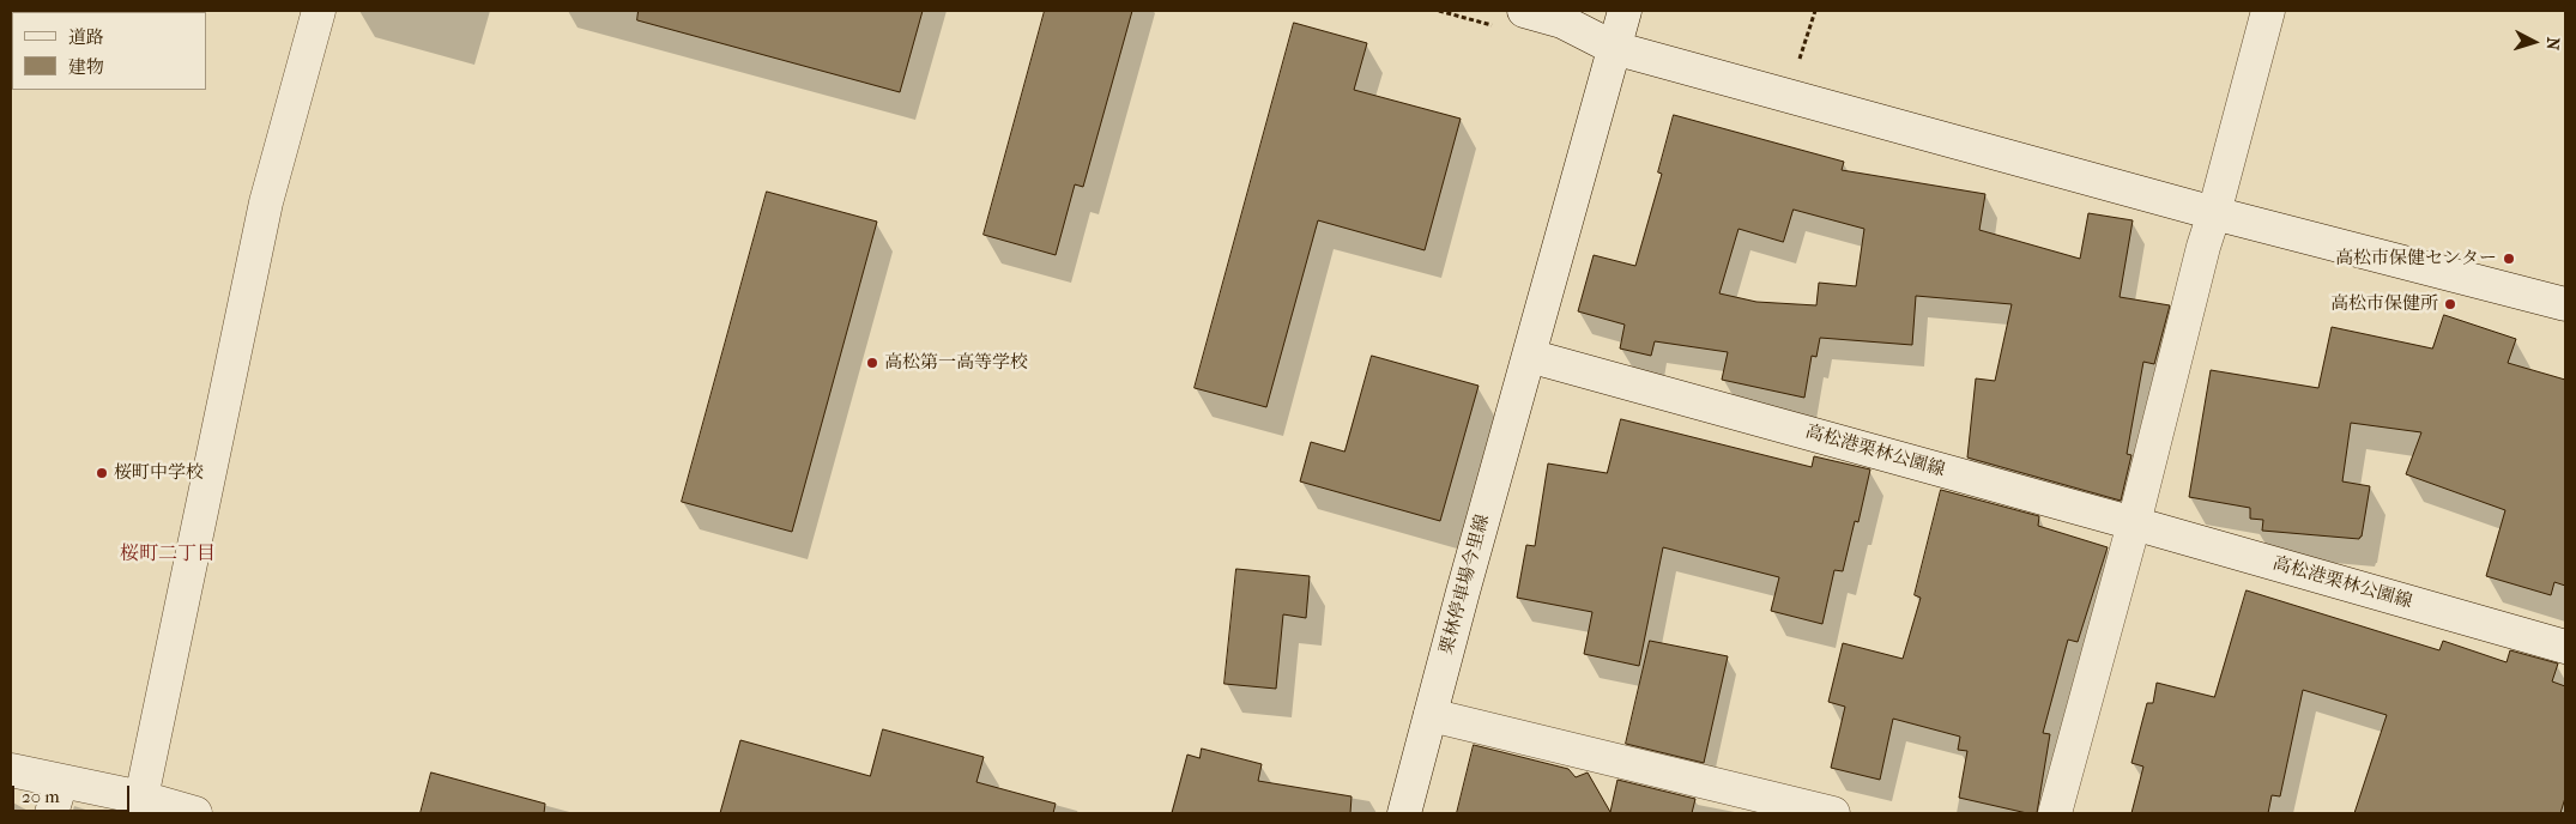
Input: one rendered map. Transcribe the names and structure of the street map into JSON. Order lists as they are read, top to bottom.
{
  "streets": {
    "street": ["高松港栗林公園線", "栗林停車場今里線"]
  },
  "crossings": [
    ["高松港栗林公園線", "栗林停車場今里線"]
  ],
  "districts": ["桜町二丁目"],
  "places": [
    "高松市保健センター",
    "高松市保健所",
    "高松第一高等学校",
    "桜町中学校"
  ],
  "legend": ["道路", "建物"],
  "scale_bar": "20 m",
  "north": "right"
}
